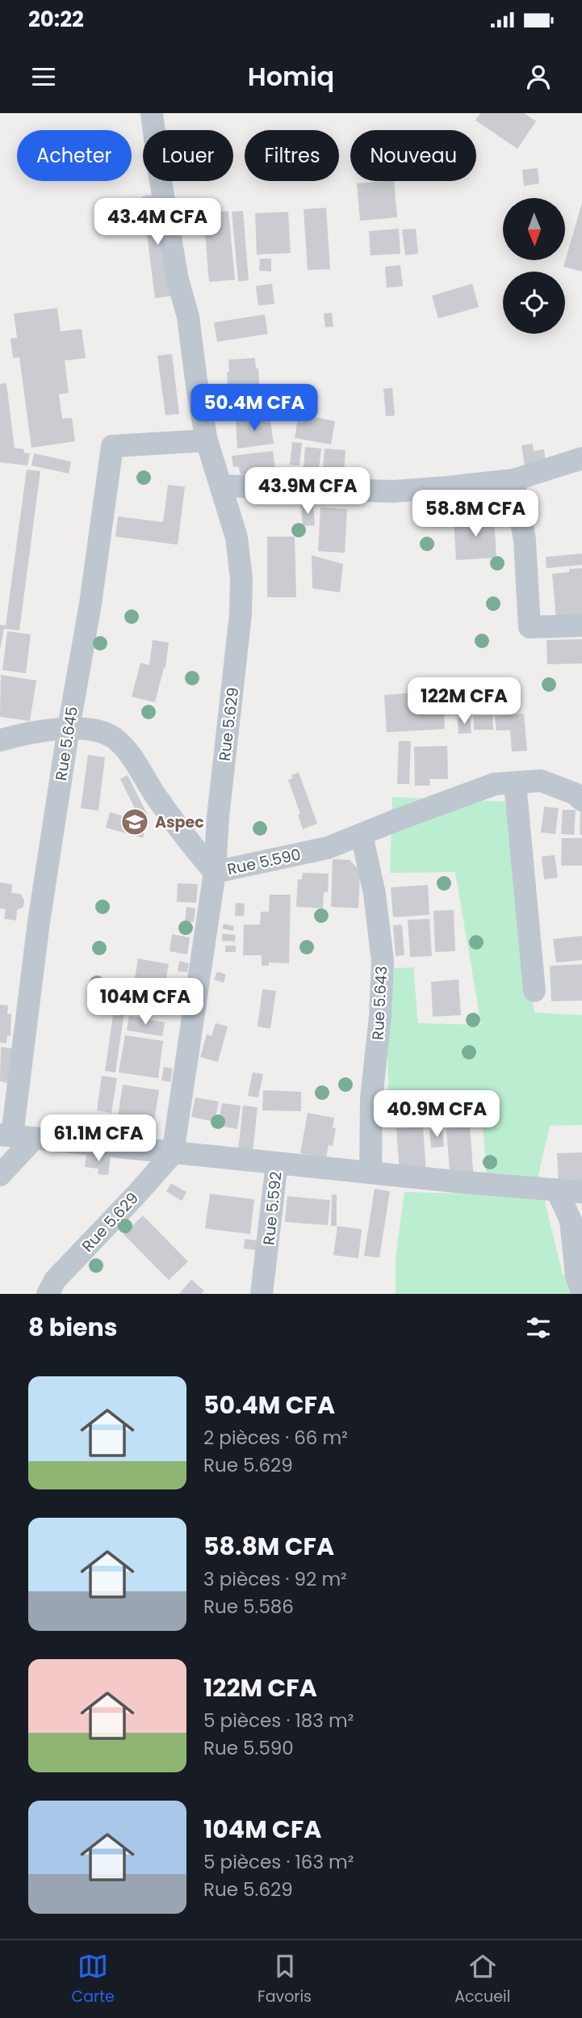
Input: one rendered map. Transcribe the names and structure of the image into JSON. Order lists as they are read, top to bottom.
{
  "streets": {
    "street": [
      "Rue 5.629",
      "Rue 5.645",
      "Rue 5.590",
      "Rue 5.643",
      "Rue 5.592"
    ]
  },
  "crossings": [
    ["Rue 5.629", "Rue 5.645"],
    ["Rue 5.629", "Rue 5.590"],
    ["Rue 5.629", "Rue 5.592"],
    ["Rue 5.645", "Rue 5.590"],
    ["Rue 5.645", "Rue 5.592"],
    ["Rue 5.590", "Rue 5.643"]
  ],
  "places": {
    "school or university": ["Aspec"]
  },
  "north": "bottom",
  "page": {
    "status": "20:22",
    "header": "Homiq",
    "chip": [
      "Acheter",
      "Louer",
      "Filtres",
      "Nouveau"
    ],
    "price": [
      "43.4M CFA",
      "50.4M CFA",
      "43.9M CFA",
      "58.8M CFA",
      "122M CFA",
      "104M CFA",
      "40.9M CFA",
      "61.1M CFA"
    ],
    "heading": "8 biens",
    "list": [
      {
        "name": "50.4M CFA",
        "note": "2 pièces · 66 m² · Rue 5.629"
      },
      {
        "name": "58.8M CFA",
        "note": "3 pièces · 92 m² · Rue 5.586"
      },
      {
        "name": "122M CFA",
        "note": "5 pièces · 183 m² · Rue 5.590"
      },
      {
        "name": "104M CFA",
        "note": "5 pièces · 163 m² · Rue 5.629"
      }
    ],
    "tabs": ["Carte", "Favoris", "Accueil"]
  }
}
